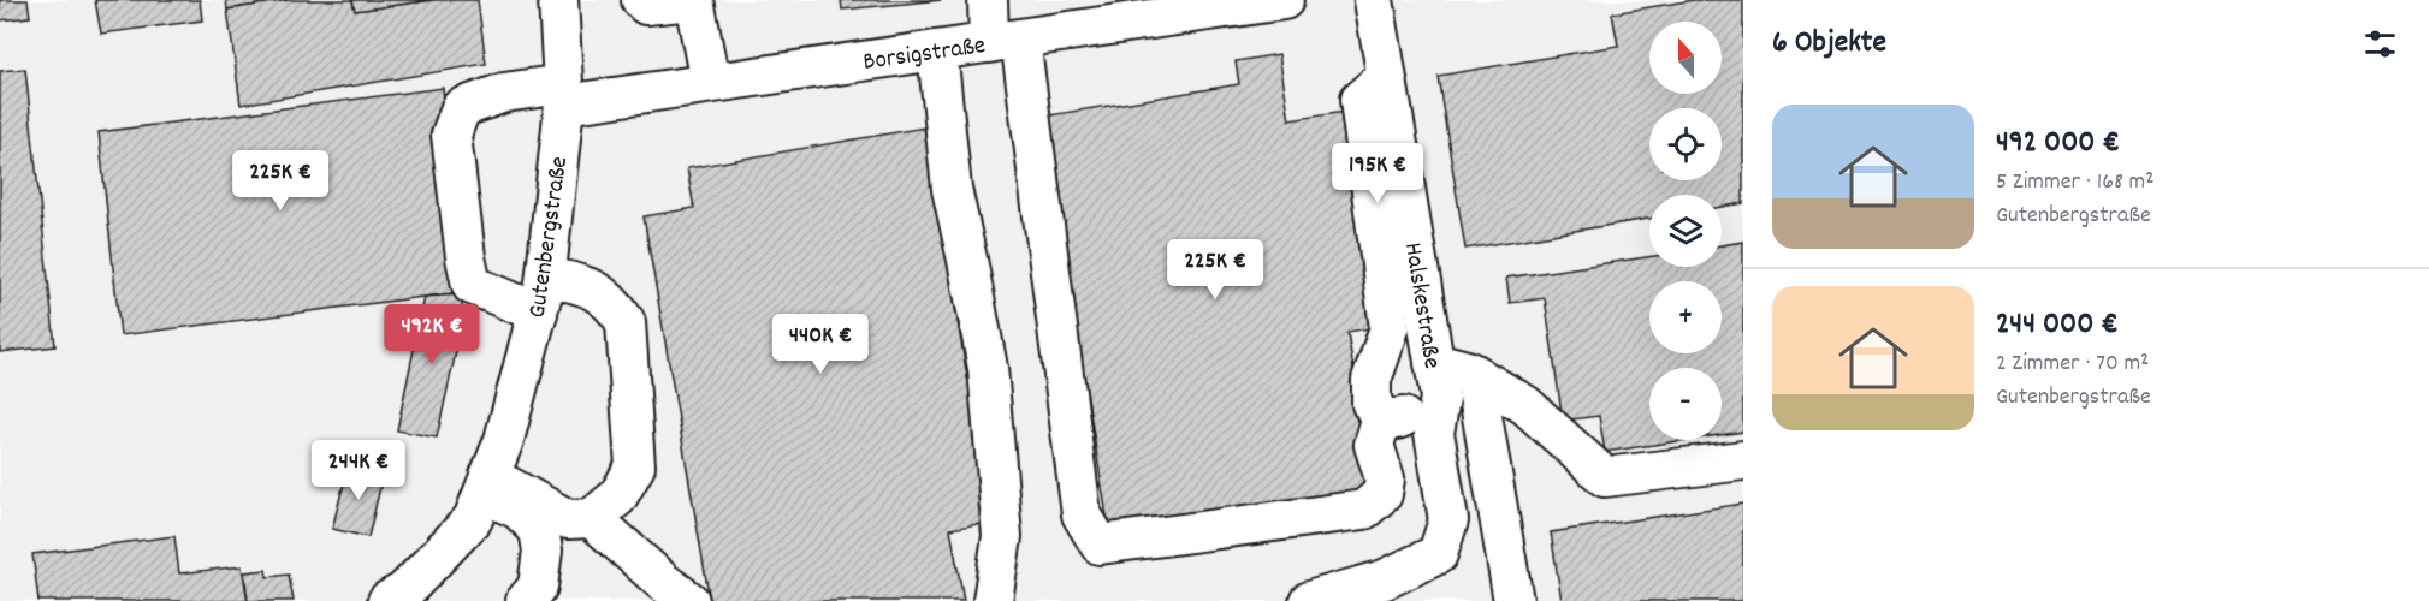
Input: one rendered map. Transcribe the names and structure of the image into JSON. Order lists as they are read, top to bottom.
{
  "streets": {
    "street": ["Borsigstraße", "Gutenbergstraße", "Halskestraße"]
  },
  "crossings": [
    ["Borsigstraße", "Gutenbergstraße"]
  ],
  "north": "top",
  "page": {
    "heading": "6 Objekte",
    "map_buttons": ["+", "−"],
    "list": [
      {
        "name": "492 000 €",
        "note": "5 Zimmer · 168 m² · Gutenbergstraße"
      },
      {
        "name": "244 000 €",
        "note": "2 Zimmer · 70 m² · Gutenbergstraße"
      }
    ],
    "price": [
      "195K €",
      "225K €",
      "225K €",
      "492K €",
      "440K €",
      "244K €"
    ]
  }
}
